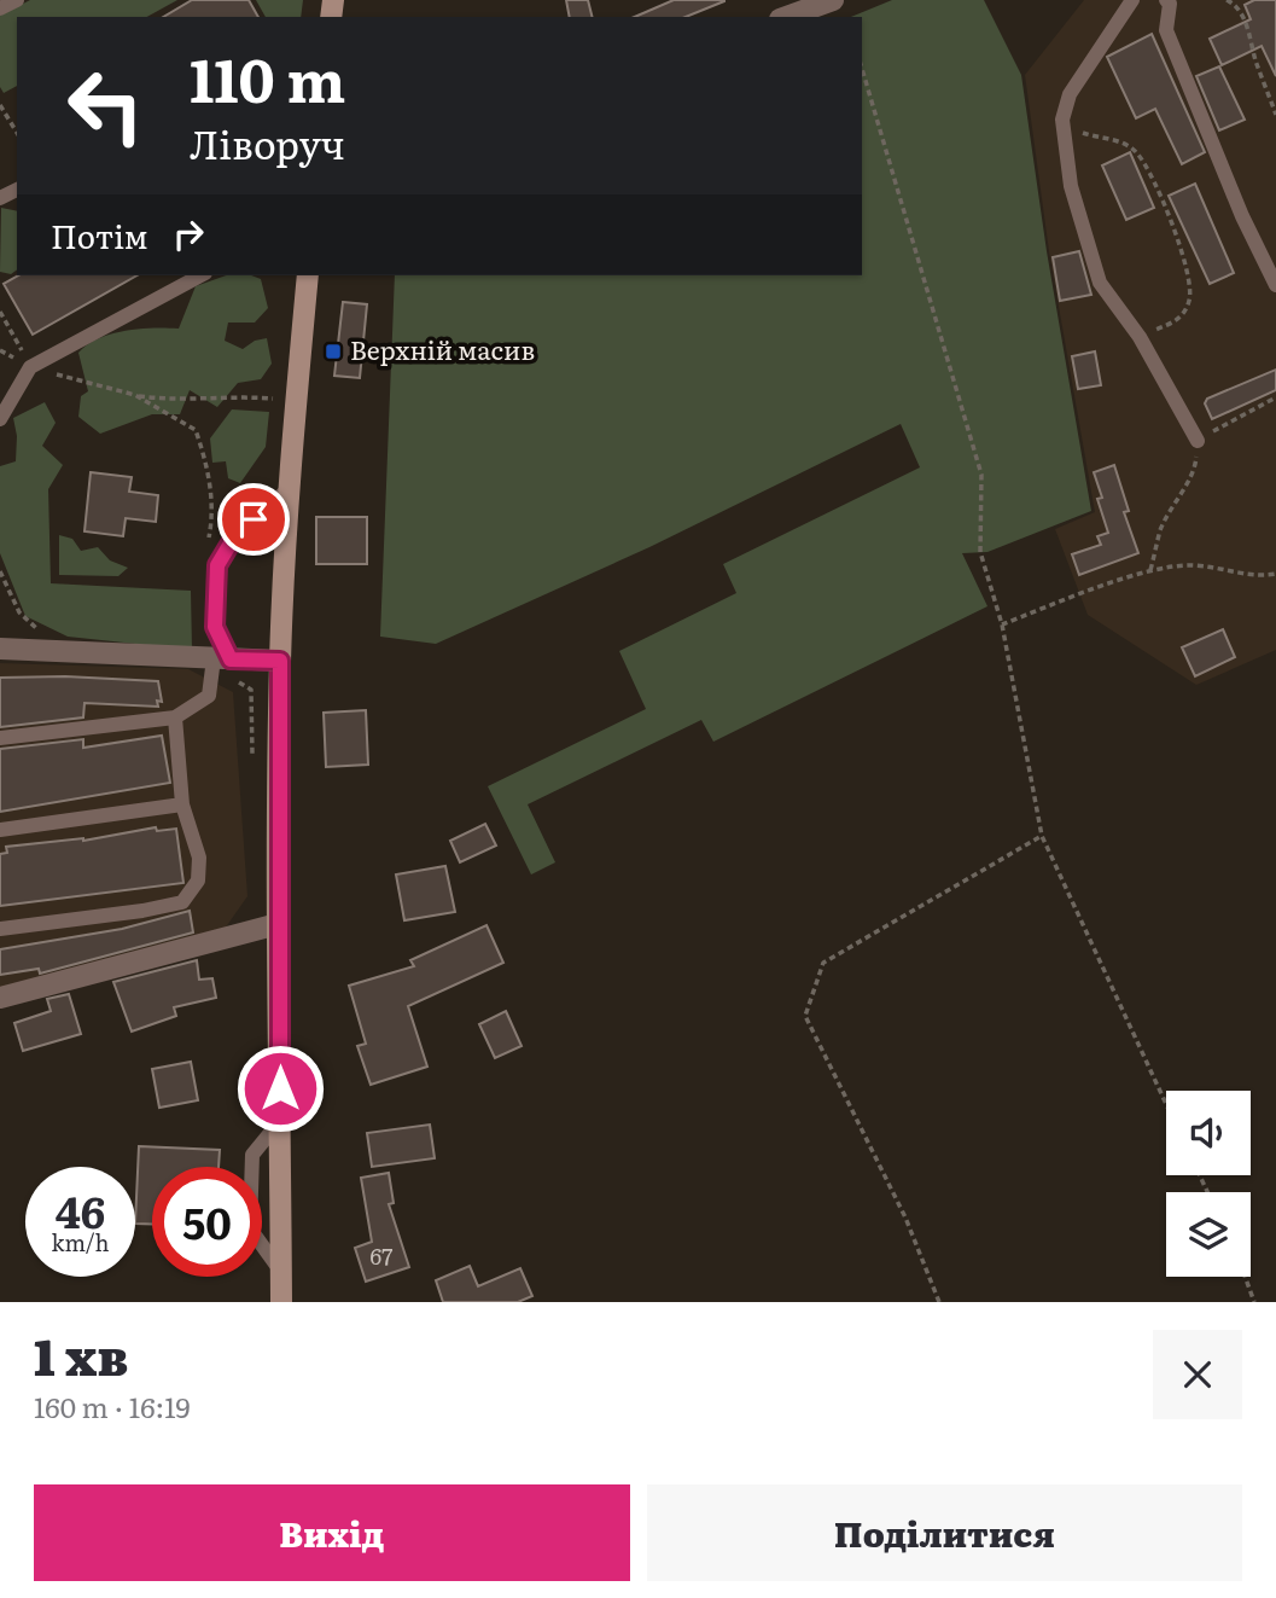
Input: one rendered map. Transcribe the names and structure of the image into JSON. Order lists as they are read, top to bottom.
{
  "places": {
    "transit": ["Верхній масив"]
  },
  "house_numbers": ["67"],
  "page": {
    "turn": ["110 m", "Ліворуч"],
    "then": "Потім",
    "speed": "46 km/h",
    "limit": "50",
    "heading": ["1 хв", "160 m · 16:19"],
    "buttons": ["Вихід", "Поділитися"]
  }
}
